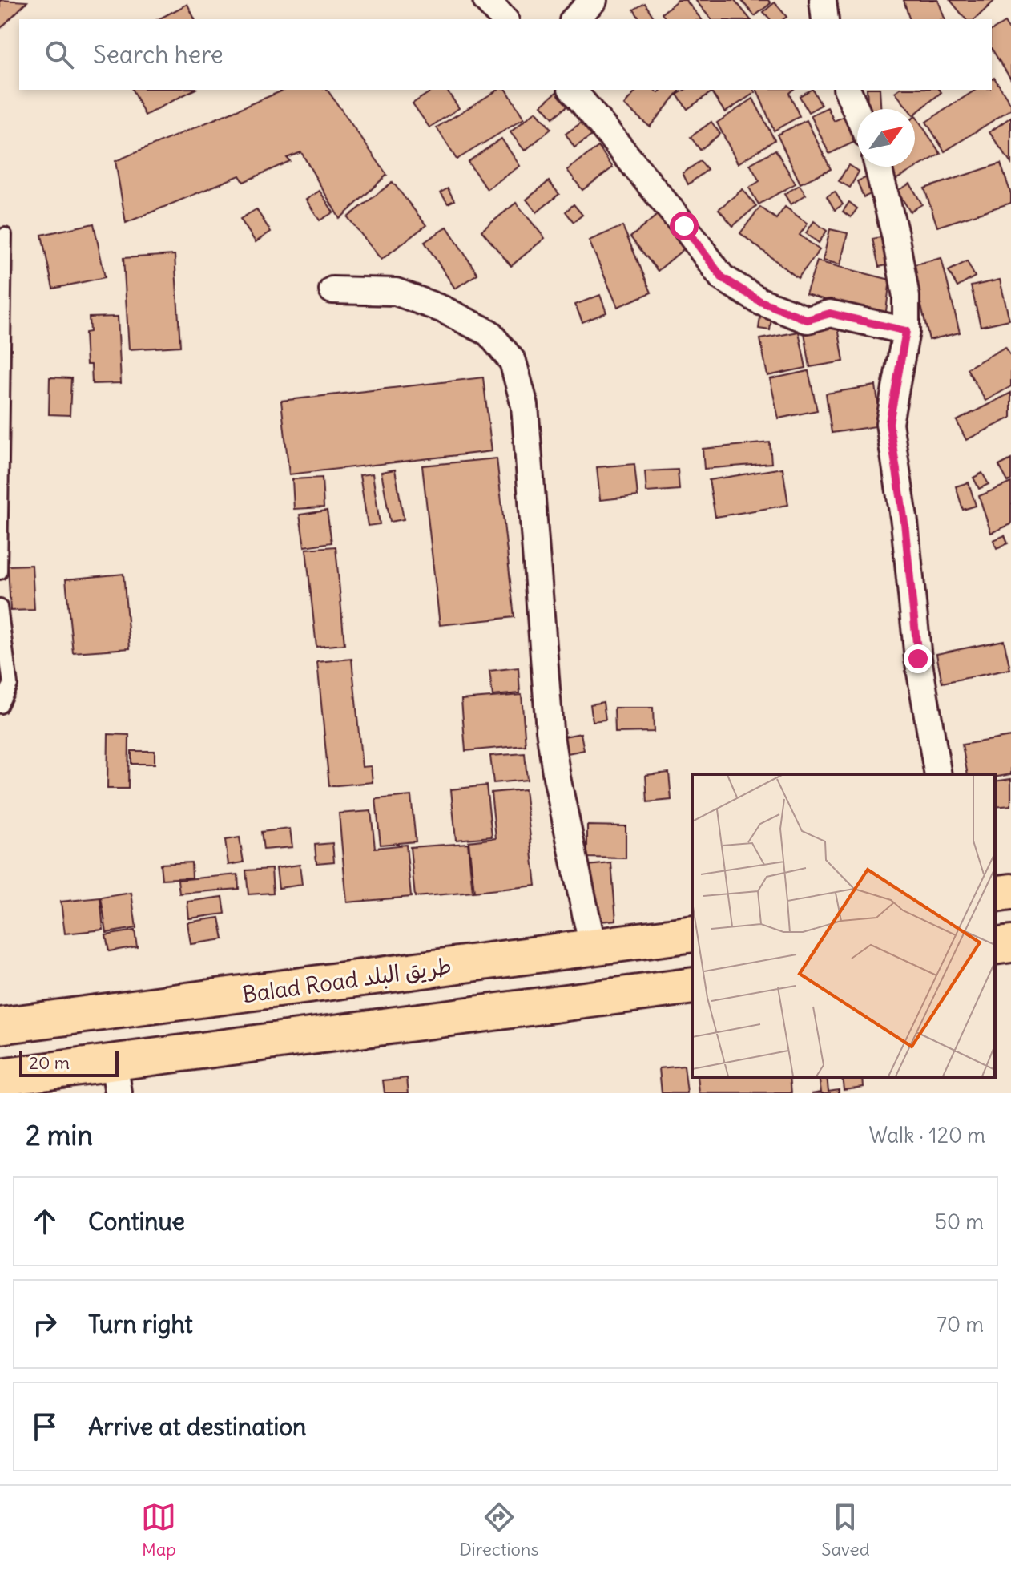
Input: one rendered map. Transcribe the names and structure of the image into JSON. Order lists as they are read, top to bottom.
{
  "streets": {
    "highway": ["Balad Road طريق البلد"]
  },
  "scale_bar": "20 m",
  "north": "top right",
  "page": {
    "search": "Search here",
    "scale": "20 m",
    "heading": ["2 min", "Walk · 120 m"],
    "list": [
      ["Continue", "50 m"],
      ["Turn right", "70 m"],
      "Arrive at destination"
    ],
    "nav": ["Map", "Directions", "Saved"]
  }
}
